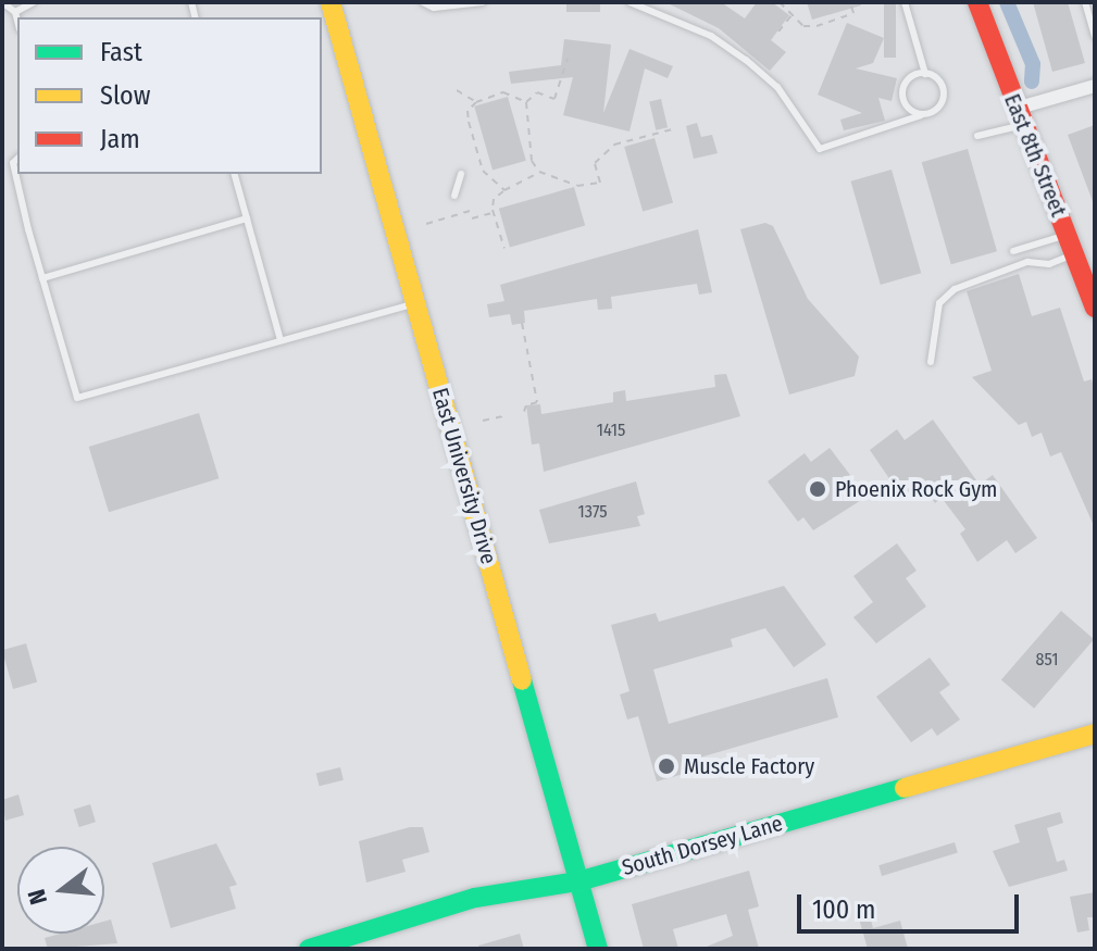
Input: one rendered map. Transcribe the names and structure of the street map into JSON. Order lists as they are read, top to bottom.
{
  "streets": {
    "street": ["East 8th Street", "East University Drive", "South Dorsey Lane"]
  },
  "crossings": [
    ["East University Drive", "South Dorsey Lane"]
  ],
  "places": ["Phoenix Rock Gym", "Muscle Factory"],
  "house_numbers": ["1415", "1375", "851"],
  "legend": ["Fast", "Slow", "Jam"],
  "scale_bar": "100 m",
  "north": "left"
}
